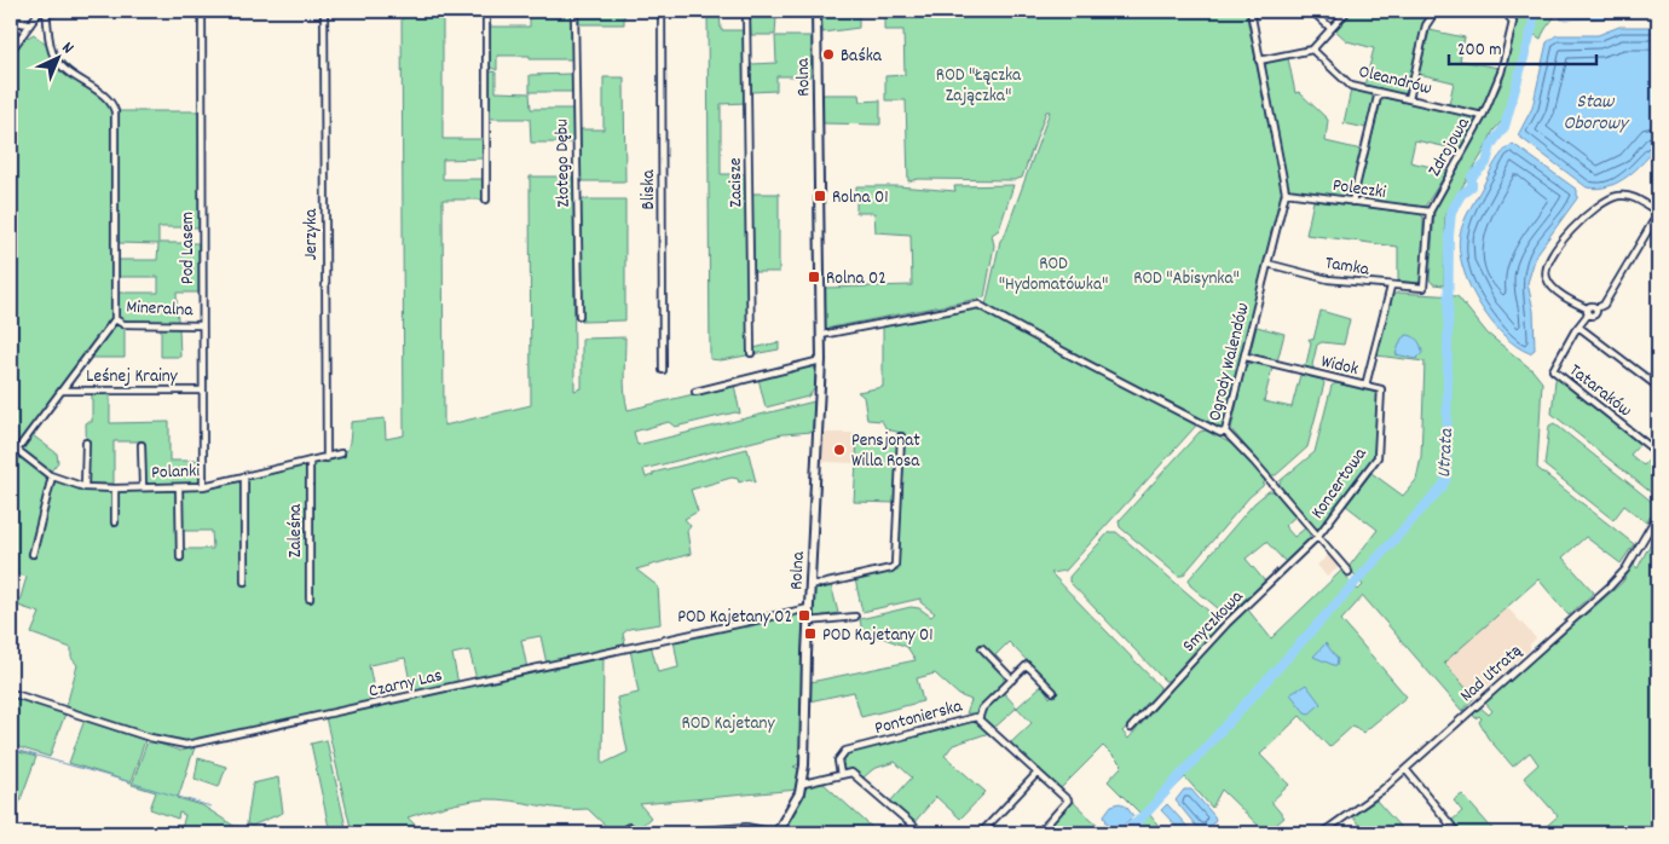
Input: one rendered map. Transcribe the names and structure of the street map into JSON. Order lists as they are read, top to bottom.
{
  "streets": {
    "street": [
      "Rolna",
      "Oleandrów",
      "Zdrojowa",
      "Złotego Dębu",
      "Zacisze",
      "Poleczki",
      "Bliska",
      "Jerzyka",
      "Pod Lasem",
      "Tamka",
      "Mineralna",
      "Ogrody Walendów",
      "Widok",
      "Leśnej Krainy",
      "Tataraków",
      "Polanki",
      "Koncertowa",
      "Zaleśna",
      "Smyczkowa",
      "Nad Utratą",
      "Czarny Las",
      "Pontonierska"
    ]
  },
  "crossings": [
    ["Rolna", "Czarny Las"],
    ["Oleandrów", "Zdrojowa"],
    ["Zdrojowa", "Poleczki"],
    ["Zdrojowa", "Tamka"],
    ["Poleczki", "Ogrody Walendów"],
    ["Jerzyka", "Polanki"],
    ["Pod Lasem", "Mineralna"],
    ["Pod Lasem", "Leśnej Krainy"],
    ["Pod Lasem", "Polanki"],
    ["Tamka", "Ogrody Walendów"],
    ["Tamka", "Widok"],
    ["Ogrody Walendów", "Widok"],
    ["Ogrody Walendów", "Koncertowa"],
    ["Ogrody Walendów", "Smyczkowa"],
    ["Widok", "Koncertowa"],
    ["Polanki", "Zaleśna"],
    ["Koncertowa", "Smyczkowa"]
  ],
  "water": ["Staw Oborowy", "Utrata"],
  "parks": [
    "ROD \"Łączka Zajączka\"",
    "ROD \"Hydomatówka\"",
    "ROD \"Abisynka\"",
    "ROD Kajetany"
  ],
  "places": {
    "other": ["Baśka", "Pensjonat Willa Rosa"],
    "transit": [
      "Rolna 01",
      "Rolna 02",
      "POD Kajetany 02",
      "POD Kajetany 01"
    ]
  },
  "scale_bar": "200 m",
  "north": "top right"
}
